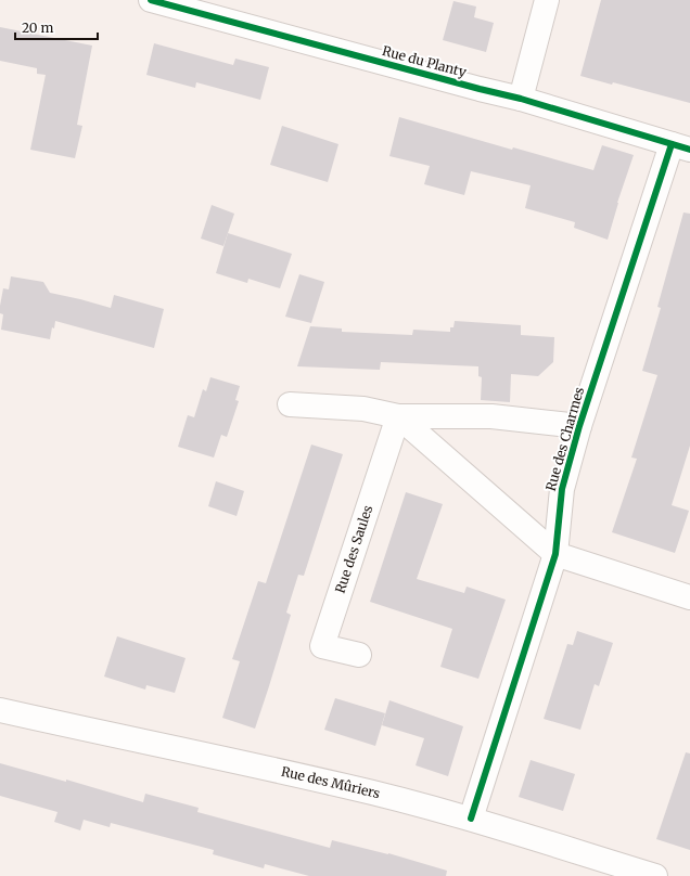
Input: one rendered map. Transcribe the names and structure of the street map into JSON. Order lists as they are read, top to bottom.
{
  "streets": {
    "street": [
      "Rue du Planty",
      "Rue des Charmes",
      "Rue des Saules",
      "Rue des Mûriers"
    ]
  },
  "crossings": [
    ["Rue du Planty", "Rue des Charmes"],
    ["Rue des Charmes", "Rue des Mûriers"]
  ],
  "scale_bar": "20 m"
}
